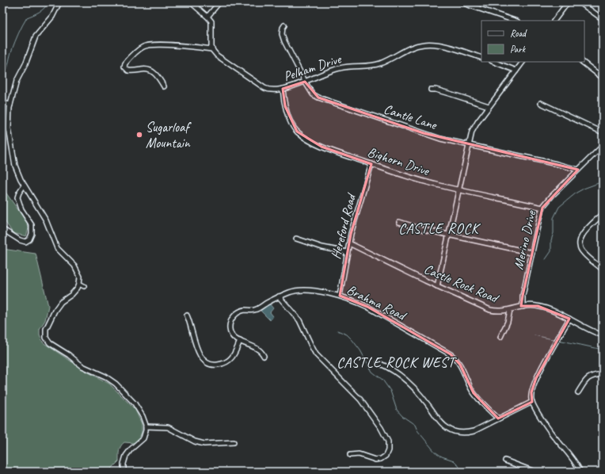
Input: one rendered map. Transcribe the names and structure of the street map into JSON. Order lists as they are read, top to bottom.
{
  "streets": {
    "street": [
      "Pelham Drive",
      "Cantle Lane",
      "Bighorn Drive",
      "Hereford Road",
      "Merino Drive",
      "Castle Rock Road",
      "Brahma Road"
    ]
  },
  "crossings": [
    ["Pelham Drive", "Cantle Lane"],
    ["Pelham Drive", "Bighorn Drive"],
    ["Cantle Lane", "Merino Drive"],
    ["Bighorn Drive", "Hereford Road"],
    ["Bighorn Drive", "Merino Drive"],
    ["Hereford Road", "Castle Rock Road"],
    ["Hereford Road", "Brahma Road"],
    ["Merino Drive", "Castle Rock Road"]
  ],
  "districts": ["CASTLE ROCK", "CASTLE ROCK WEST"],
  "places": ["Sugarloaf Mountain"],
  "legend": ["Road", "Park"]
}
